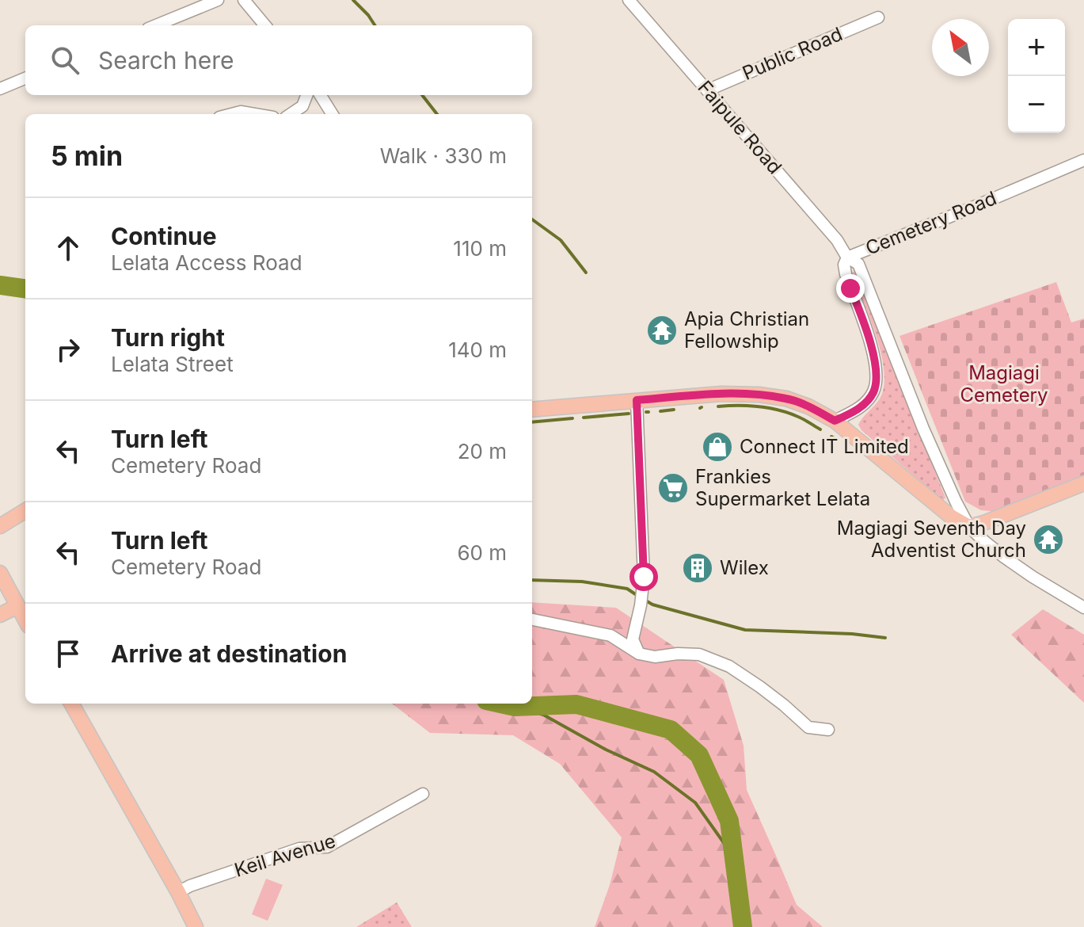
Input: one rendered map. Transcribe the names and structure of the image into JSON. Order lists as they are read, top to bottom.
{
  "streets": {
    "street": [
      "Public Road",
      "Faipule Road",
      "Cemetery Road",
      "Keil Avenue"
    ]
  },
  "crossings": [
    ["Public Road", "Faipule Road"],
    ["Faipule Road", "Cemetery Road"]
  ],
  "parks": ["Magiagi Cemetery"],
  "places": {
    "temple": ["Apia Christian Fellowship", "Magiagi Seventh Day Adventist Church"],
    "shop": ["Connect IT Limited"],
    "supermarket": ["Frankies Supermarket Lelata"],
    "building": ["Wilex"]
  },
  "north": "top left",
  "page": {
    "map_buttons": ["+", "−"],
    "search": "Search here",
    "heading": ["5 min", "Walk · 330 m"],
    "list": [
      ["Continue", "Lelata Access Road", "110 m"],
      ["Turn right", "Lelata Street", "140 m"],
      ["Turn left", "Cemetery Road", "20 m"],
      ["Turn left", "Cemetery Road", "60 m"],
      "Arrive at destination"
    ]
  }
}
